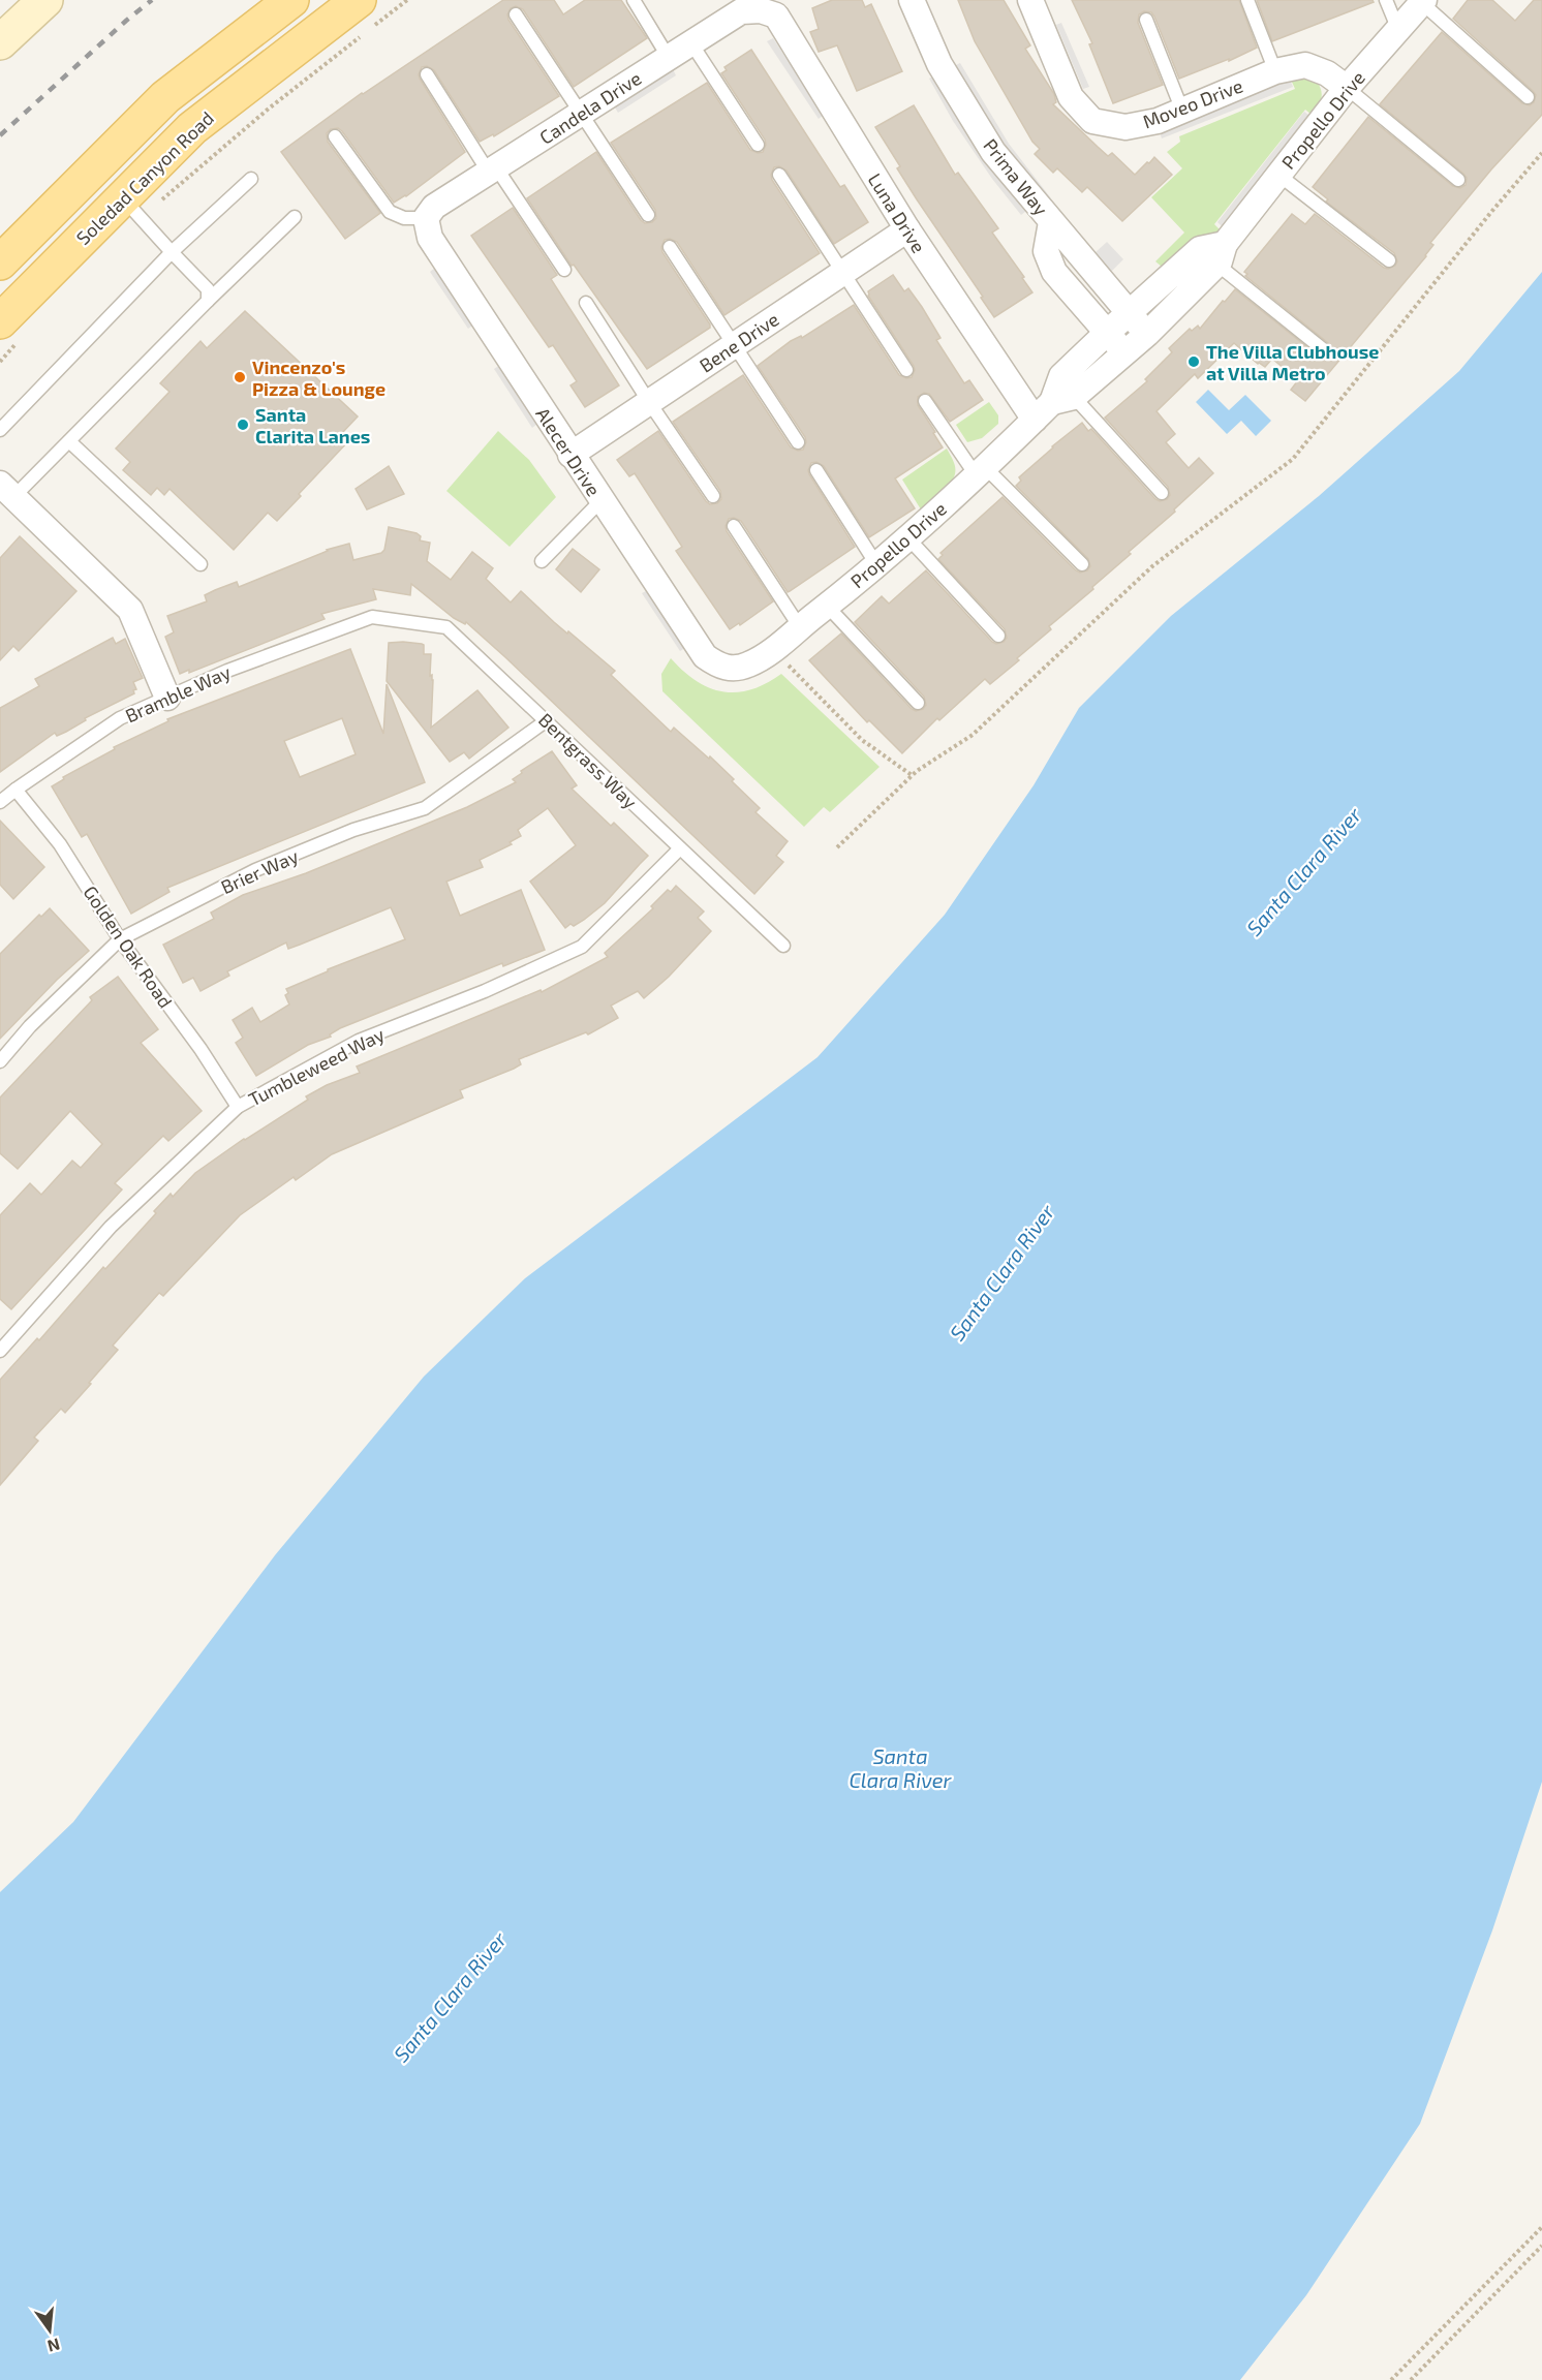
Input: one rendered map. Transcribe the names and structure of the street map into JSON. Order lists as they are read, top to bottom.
{
  "streets": {
    "main road": ["Soledad Canyon Road"],
    "street": [
      "Moveo Drive",
      "Candela Drive",
      "Propello Drive",
      "Prima Way",
      "Luna Drive",
      "Bene Drive",
      "Alecer Drive"
    ],
    "lane": [
      "Bramble Way",
      "Bentgrass Way",
      "Brier Way",
      "Golden Oak Road",
      "Tumbleweed Way"
    ]
  },
  "crossings": [
    ["Moveo Drive", "Propello Drive"],
    ["Candela Drive", "Luna Drive"],
    ["Candela Drive", "Alecer Drive"],
    ["Propello Drive", "Prima Way"],
    ["Propello Drive", "Luna Drive"],
    ["Propello Drive", "Alecer Drive"],
    ["Luna Drive", "Bene Drive"],
    ["Bene Drive", "Alecer Drive"],
    ["Bramble Way", "Bentgrass Way"],
    ["Bramble Way", "Golden Oak Road"],
    ["Bentgrass Way", "Brier Way"],
    ["Bentgrass Way", "Tumbleweed Way"],
    ["Brier Way", "Golden Oak Road"],
    ["Golden Oak Road", "Tumbleweed Way"]
  ],
  "water": ["Santa Clara River"],
  "places": ["The Villa Clubhouse at Villa Metro", "Vincenzo's Pizza & Lounge", "Santa Clarita Lanes"],
  "north": "bottom"
}
